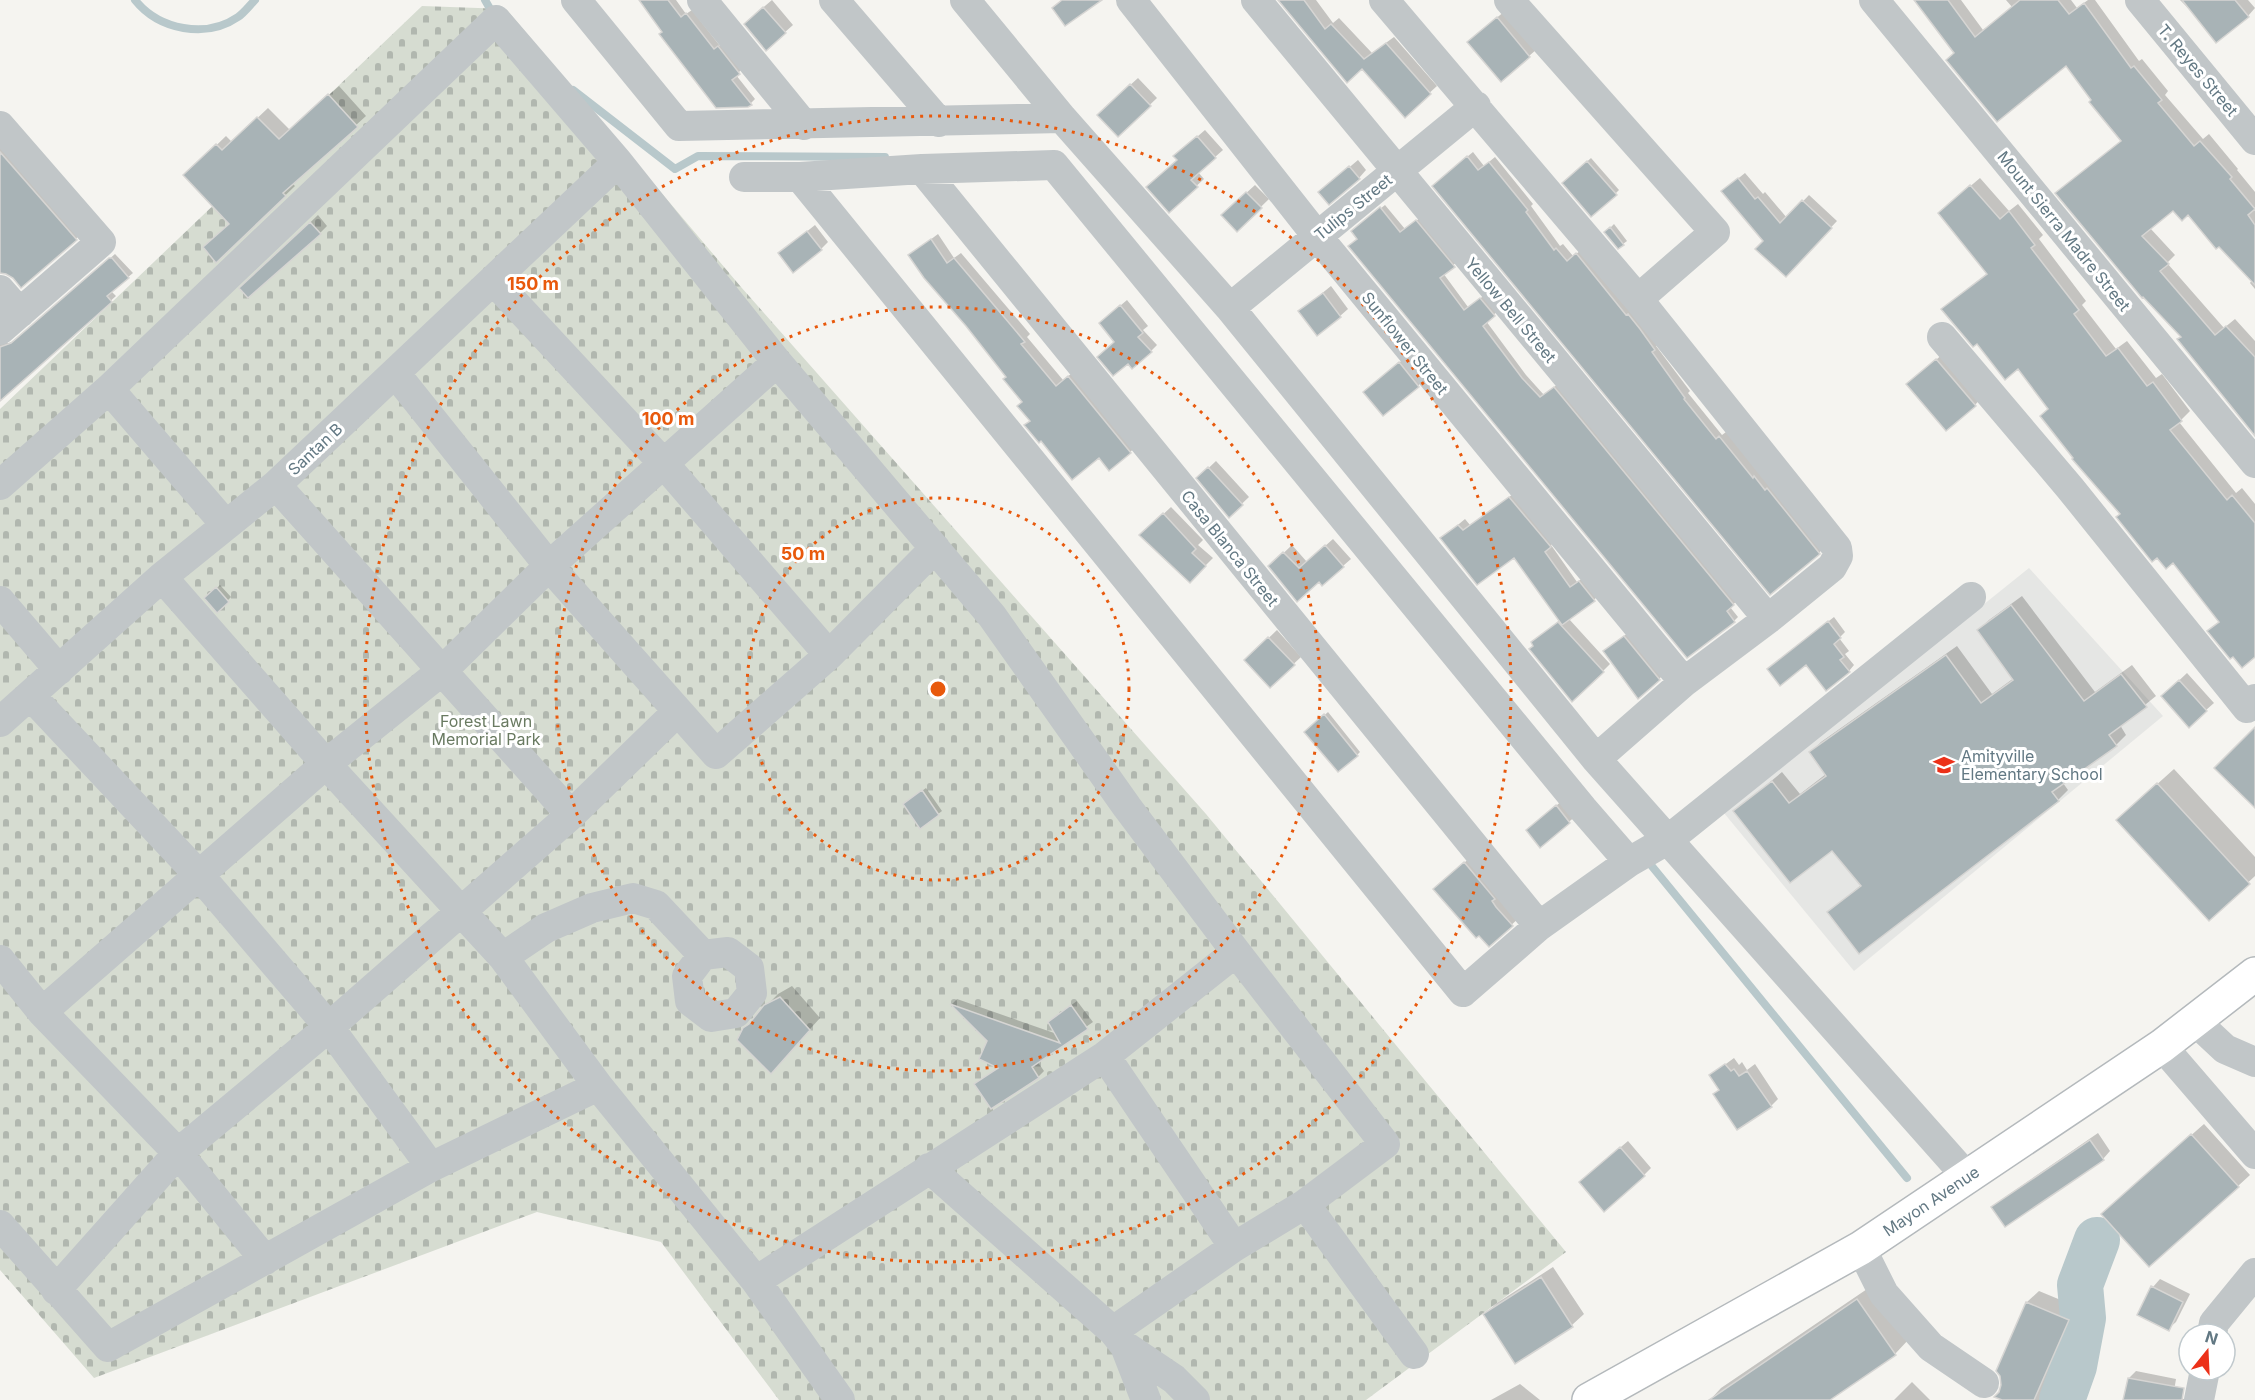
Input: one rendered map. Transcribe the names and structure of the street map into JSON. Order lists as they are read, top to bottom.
{
  "streets": {
    "main road": ["Mayon Avenue"],
    "street": [
      "T. Reyes Street",
      "Tulips Street",
      "Mount Sierra Madre Street",
      "Yellow Bell Street",
      "Sunflower Street",
      "Santan B",
      "Casa Blanca Street"
    ]
  },
  "crossings": [
    ["Tulips Street", "Yellow Bell Street"],
    ["Tulips Street", "Sunflower Street"]
  ],
  "parks": ["Forest Lawn Memorial Park"],
  "places": {
    "school or university": ["Amityville Elementary School"]
  },
  "north": "top",
  "rings": ["150 m", "100 m", "50 m"]
}
